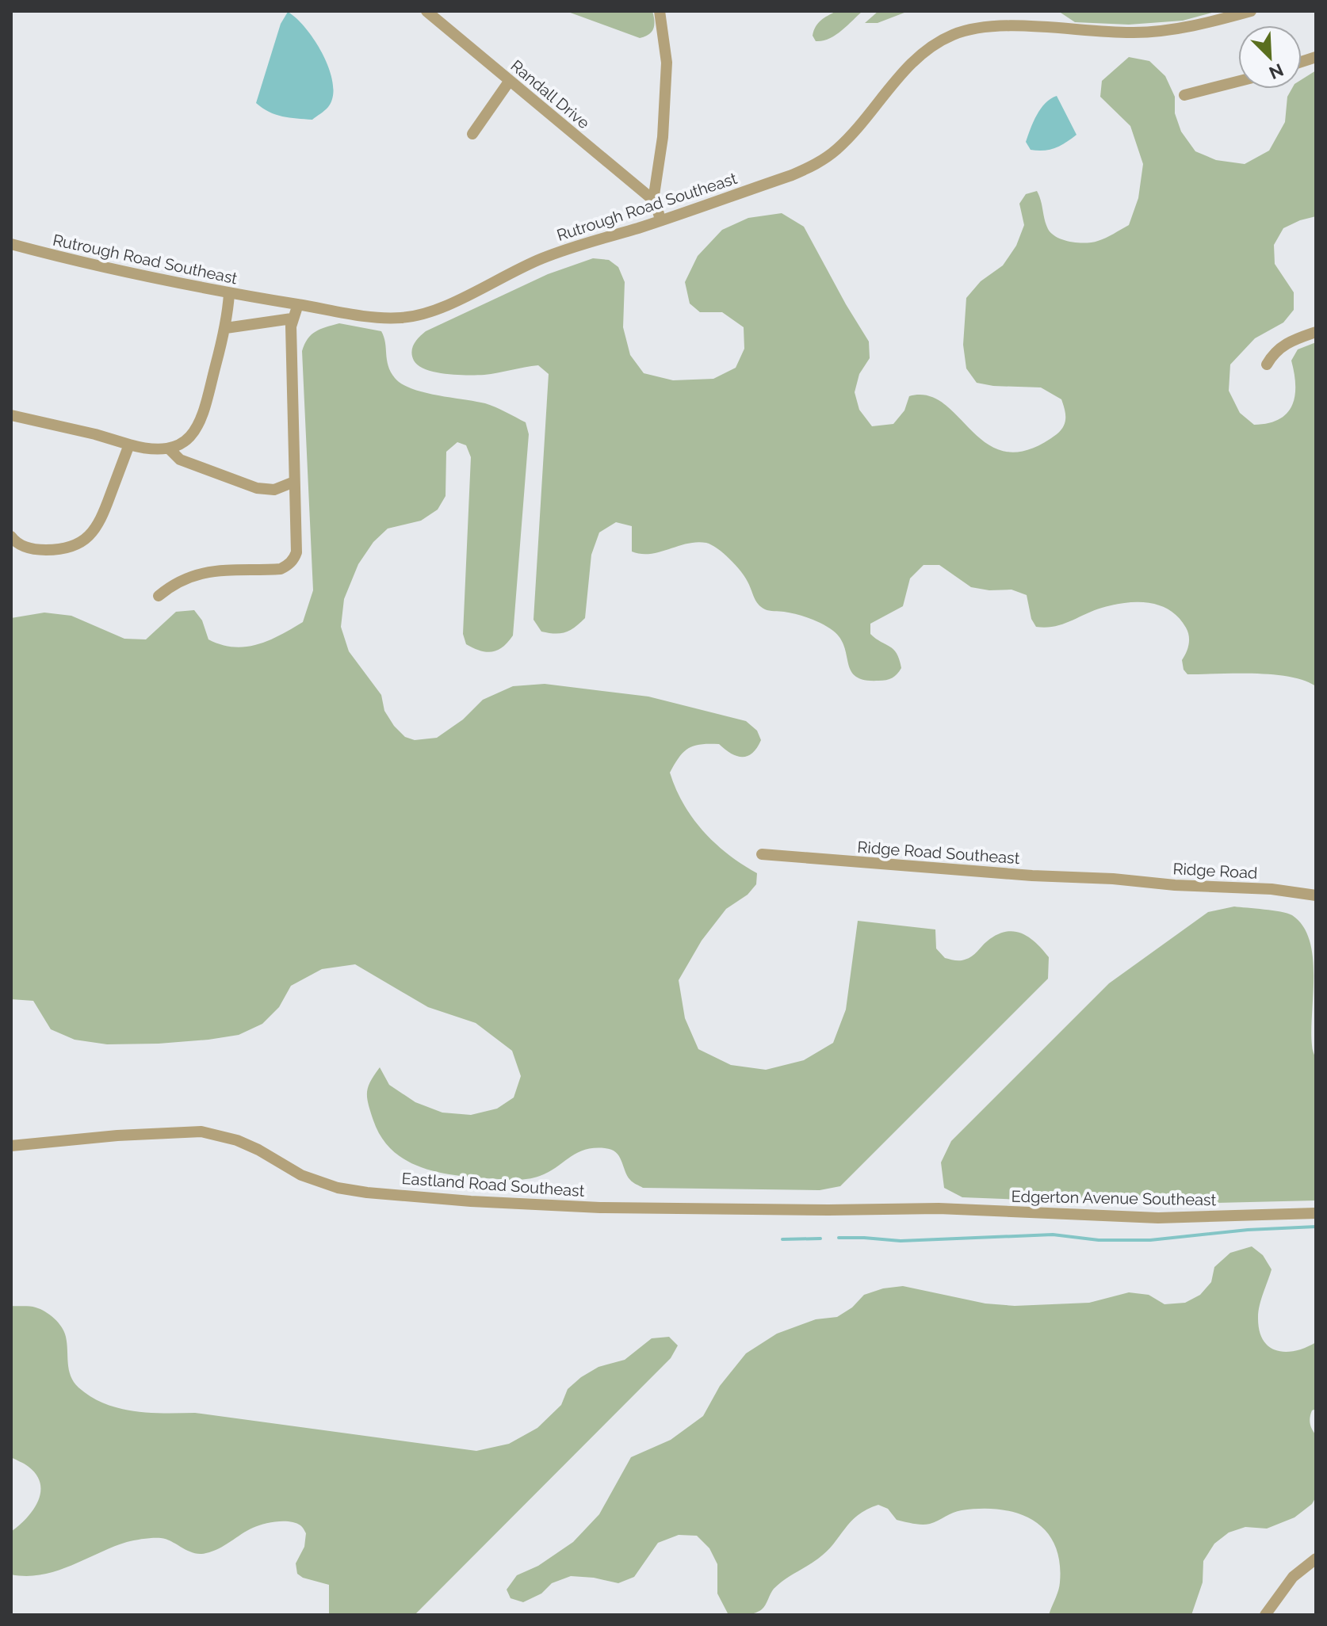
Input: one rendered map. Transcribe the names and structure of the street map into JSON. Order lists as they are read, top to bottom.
{
  "streets": {
    "street": [
      "Randall Drive",
      "Rutrough Road Southeast",
      "Ridge Road Southeast",
      "Ridge Road",
      "Eastland Road Southeast",
      "Edgerton Avenue Southeast"
    ]
  },
  "crossings": [
    ["Ridge Road Southeast", "Ridge Road"],
    ["Eastland Road Southeast", "Edgerton Avenue Southeast"]
  ],
  "north": "bottom right"
}
